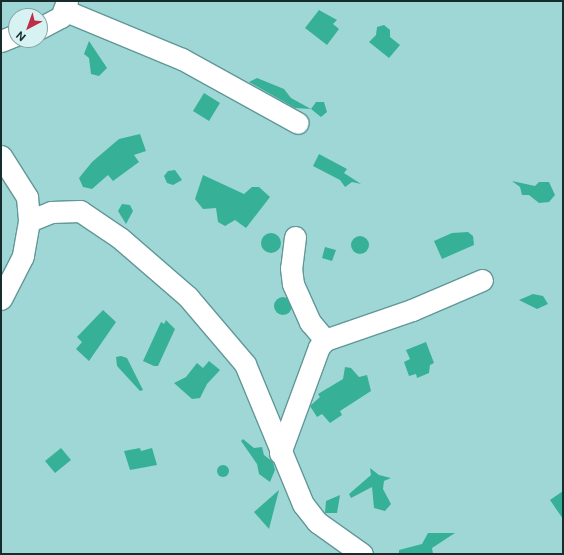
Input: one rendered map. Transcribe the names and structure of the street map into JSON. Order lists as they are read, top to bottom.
{
  "north": "bottom left"
}
